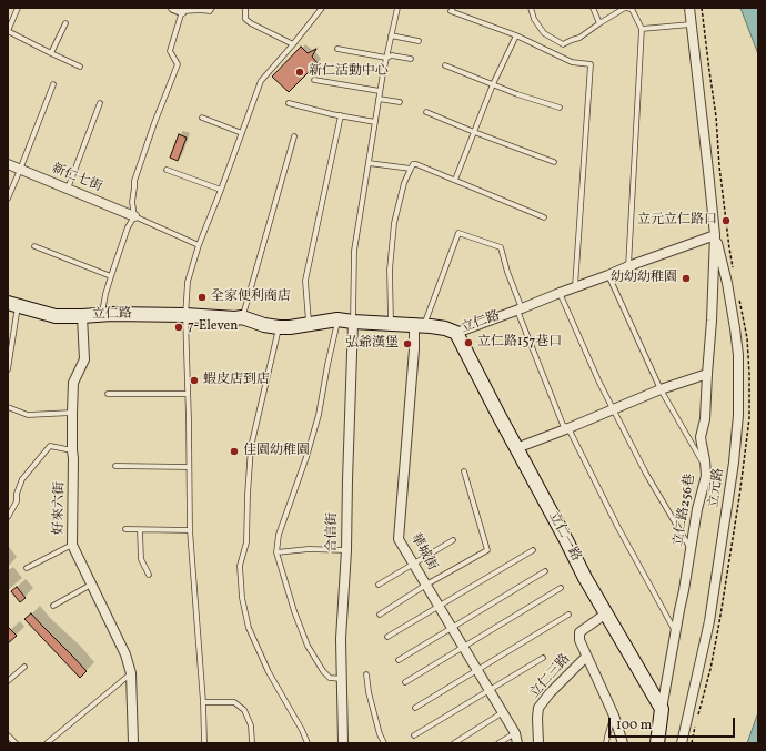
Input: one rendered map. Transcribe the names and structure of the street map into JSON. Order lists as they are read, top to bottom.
{
  "streets": {
    "street": [
      "新仁七街",
      "立仁路",
      "立元路",
      "好來六街",
      "立仁路256巷",
      "合信街",
      "立仁一路",
      "華城街",
      "立仁三路"
    ]
  },
  "crossings": [
    ["立仁路", "立元路"],
    ["立仁路", "好來六街"],
    ["立仁路", "立仁路256巷"],
    ["立仁路", "合信街"],
    ["立仁路", "立仁一路"],
    ["立仁路", "華城街"],
    ["立元路", "立仁路256巷"],
    ["立仁路256巷", "立仁一路"]
  ],
  "places": [
    "新仁活動中心",
    "立元立仁路口",
    "幼幼幼稚園",
    "全家便利商店",
    "7-Eleven",
    "立仁路157巷口",
    "弘爺漢堡",
    "蝦皮店到店",
    "佳園幼稚園"
  ],
  "scale_bar": "100 m"
}
